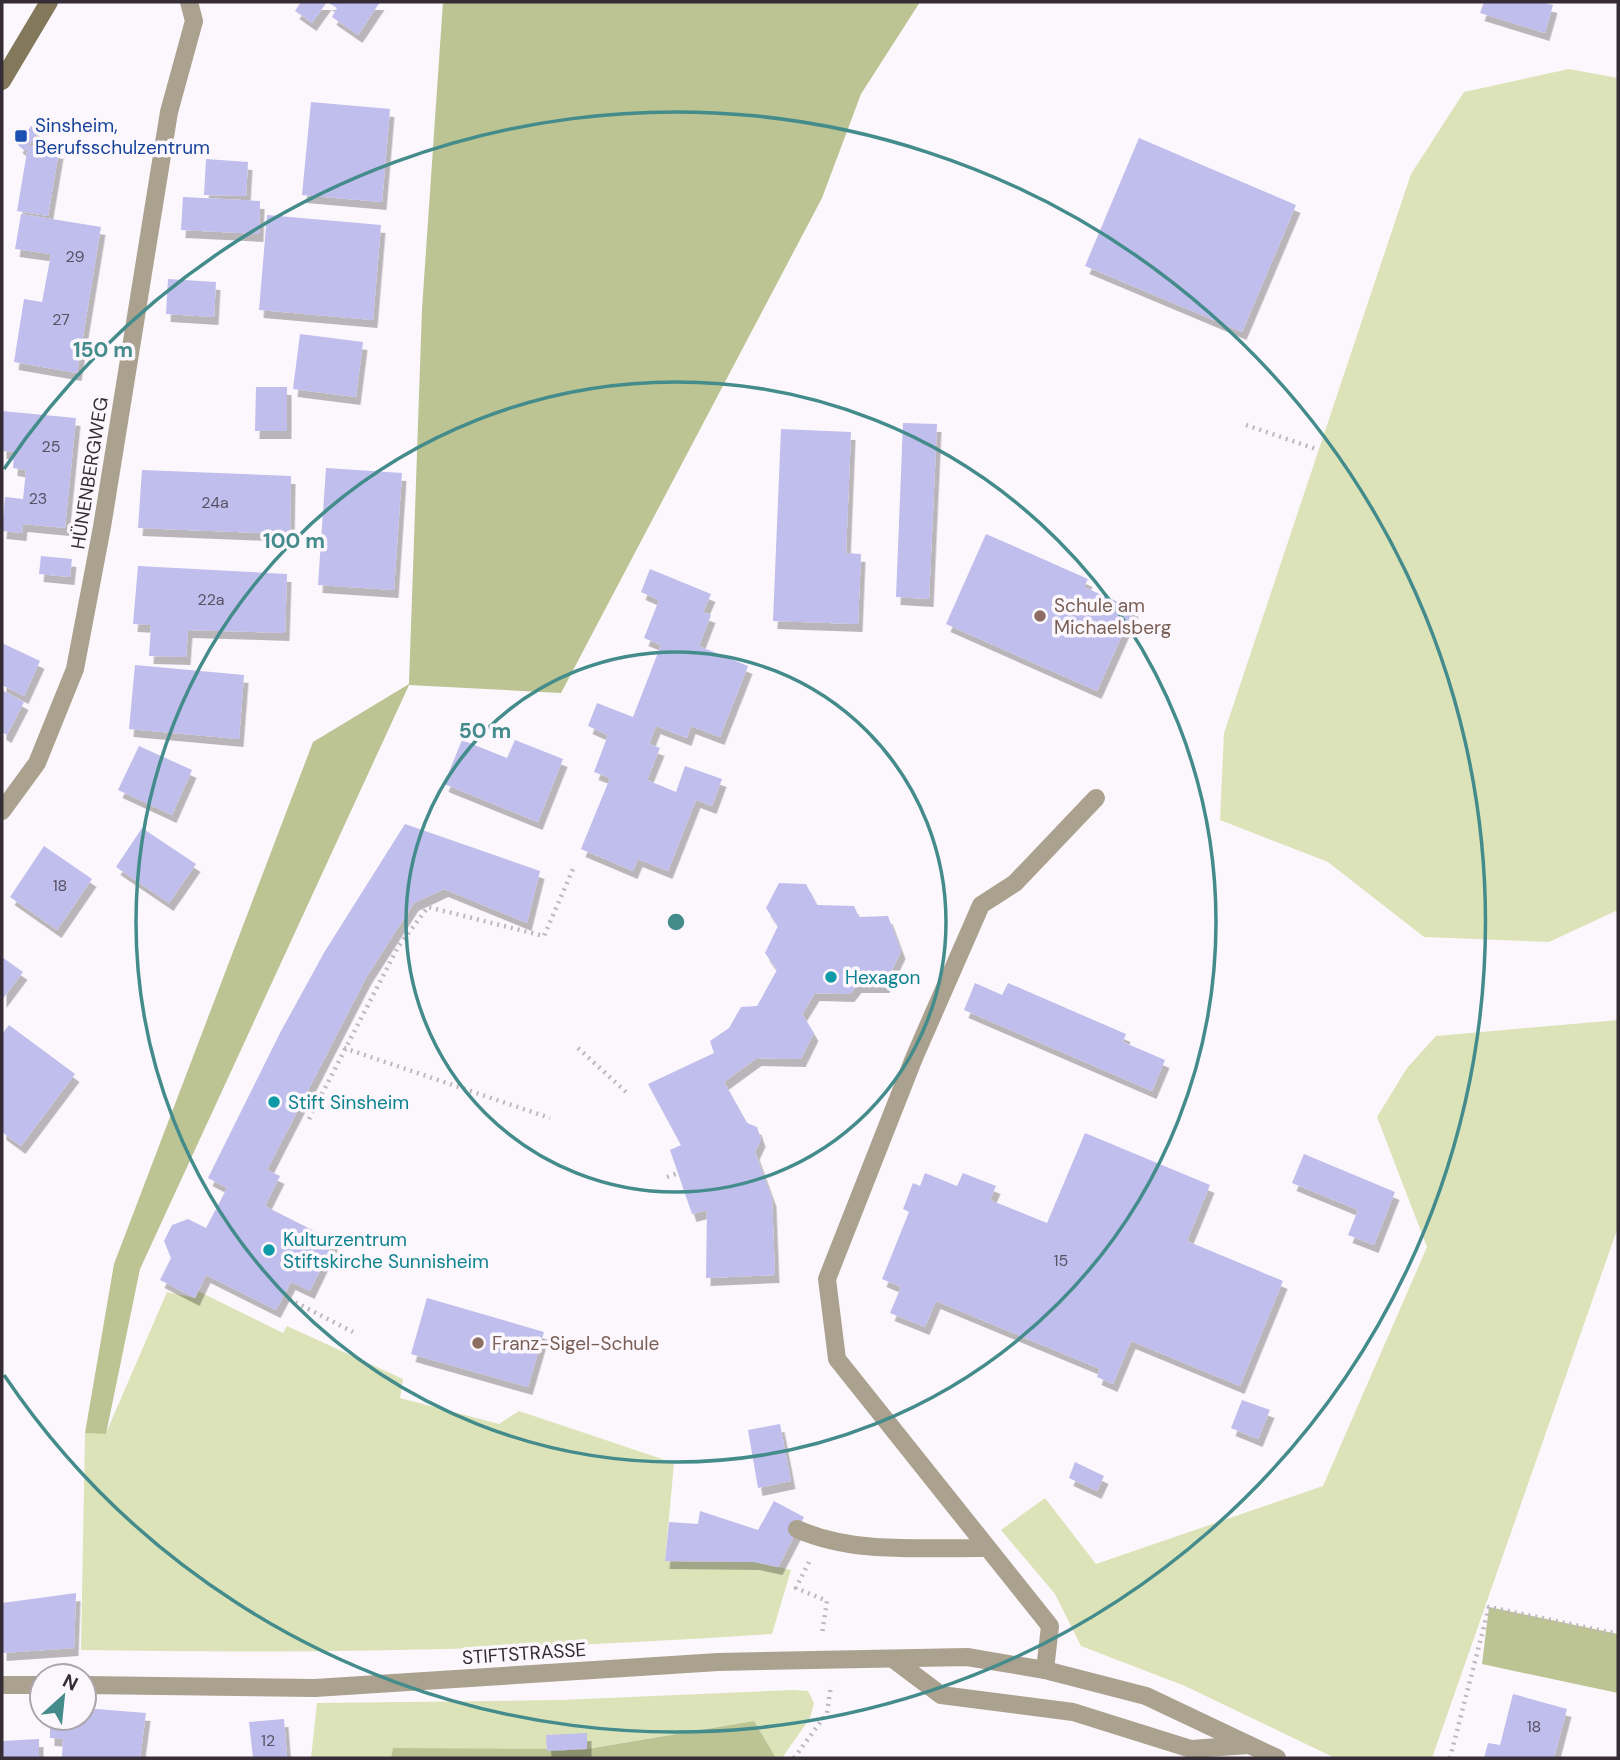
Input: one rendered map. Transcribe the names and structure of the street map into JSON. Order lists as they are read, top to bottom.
{
  "streets": {
    "street": ["HÜNENBERGWEG", "STIFTSTRASSE"]
  },
  "places": {
    "transit": ["Sinsheim, Berufsschulzentrum"],
    "other": [
      "Schule am Michaelsberg",
      "Hexagon",
      "Stift Sinsheim",
      "Kulturzentrum Stiftskirche Sunnisheim",
      "Franz-Sigel-Schule"
    ]
  },
  "house_numbers": [
    "29",
    "27",
    "25",
    "23",
    "24a",
    "22a",
    "18",
    "15",
    "18",
    "12"
  ],
  "north": "top right",
  "rings": ["150 m", "100 m", "50 m"]
}
